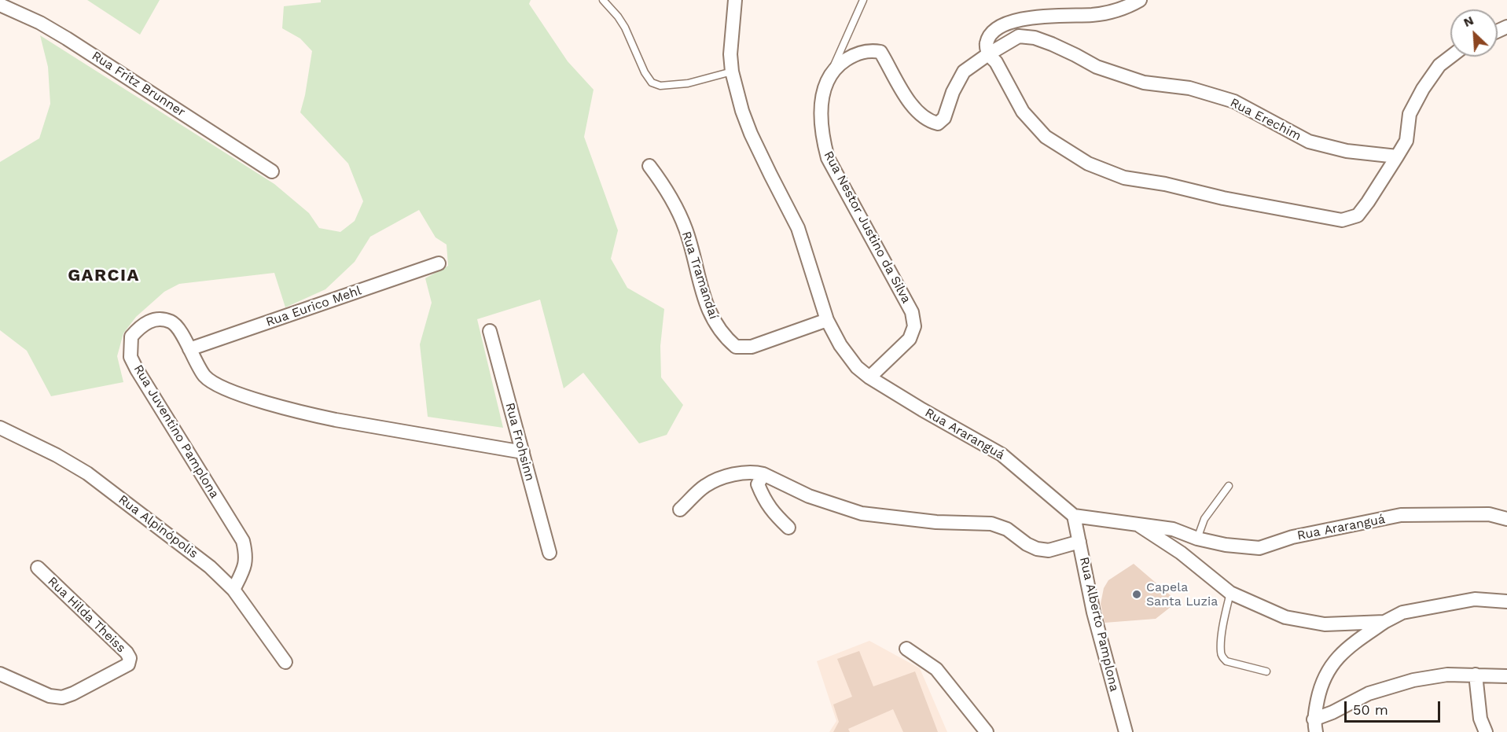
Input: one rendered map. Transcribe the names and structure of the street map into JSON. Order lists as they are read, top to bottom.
{
  "streets": {
    "street": [
      "Rua Fritz Brunner",
      "Rua Erechim",
      "Rua Nestor Justino da Silva",
      "Rua Tramandaí",
      "Rua Eurico Mehl",
      "Rua Juventino Pamplona",
      "Rua Araranguá",
      "Rua Frohsinn",
      "Rua Alpinópolis",
      "Rua Hilda Theiss",
      "Rua Alberto Pamplona"
    ]
  },
  "crossings": [
    ["Rua Erechim", "Rua Nestor Justino da Silva"],
    ["Rua Nestor Justino da Silva", "Rua Araranguá"],
    ["Rua Tramandaí", "Rua Araranguá"],
    ["Rua Eurico Mehl", "Rua Juventino Pamplona"],
    ["Rua Juventino Pamplona", "Rua Frohsinn"],
    ["Rua Juventino Pamplona", "Rua Alpinópolis"],
    ["Rua Araranguá", "Rua Alberto Pamplona"]
  ],
  "districts": ["GARCIA"],
  "places": ["Capela Santa Luzia"],
  "scale_bar": "50 m",
  "north": "top left"
}
